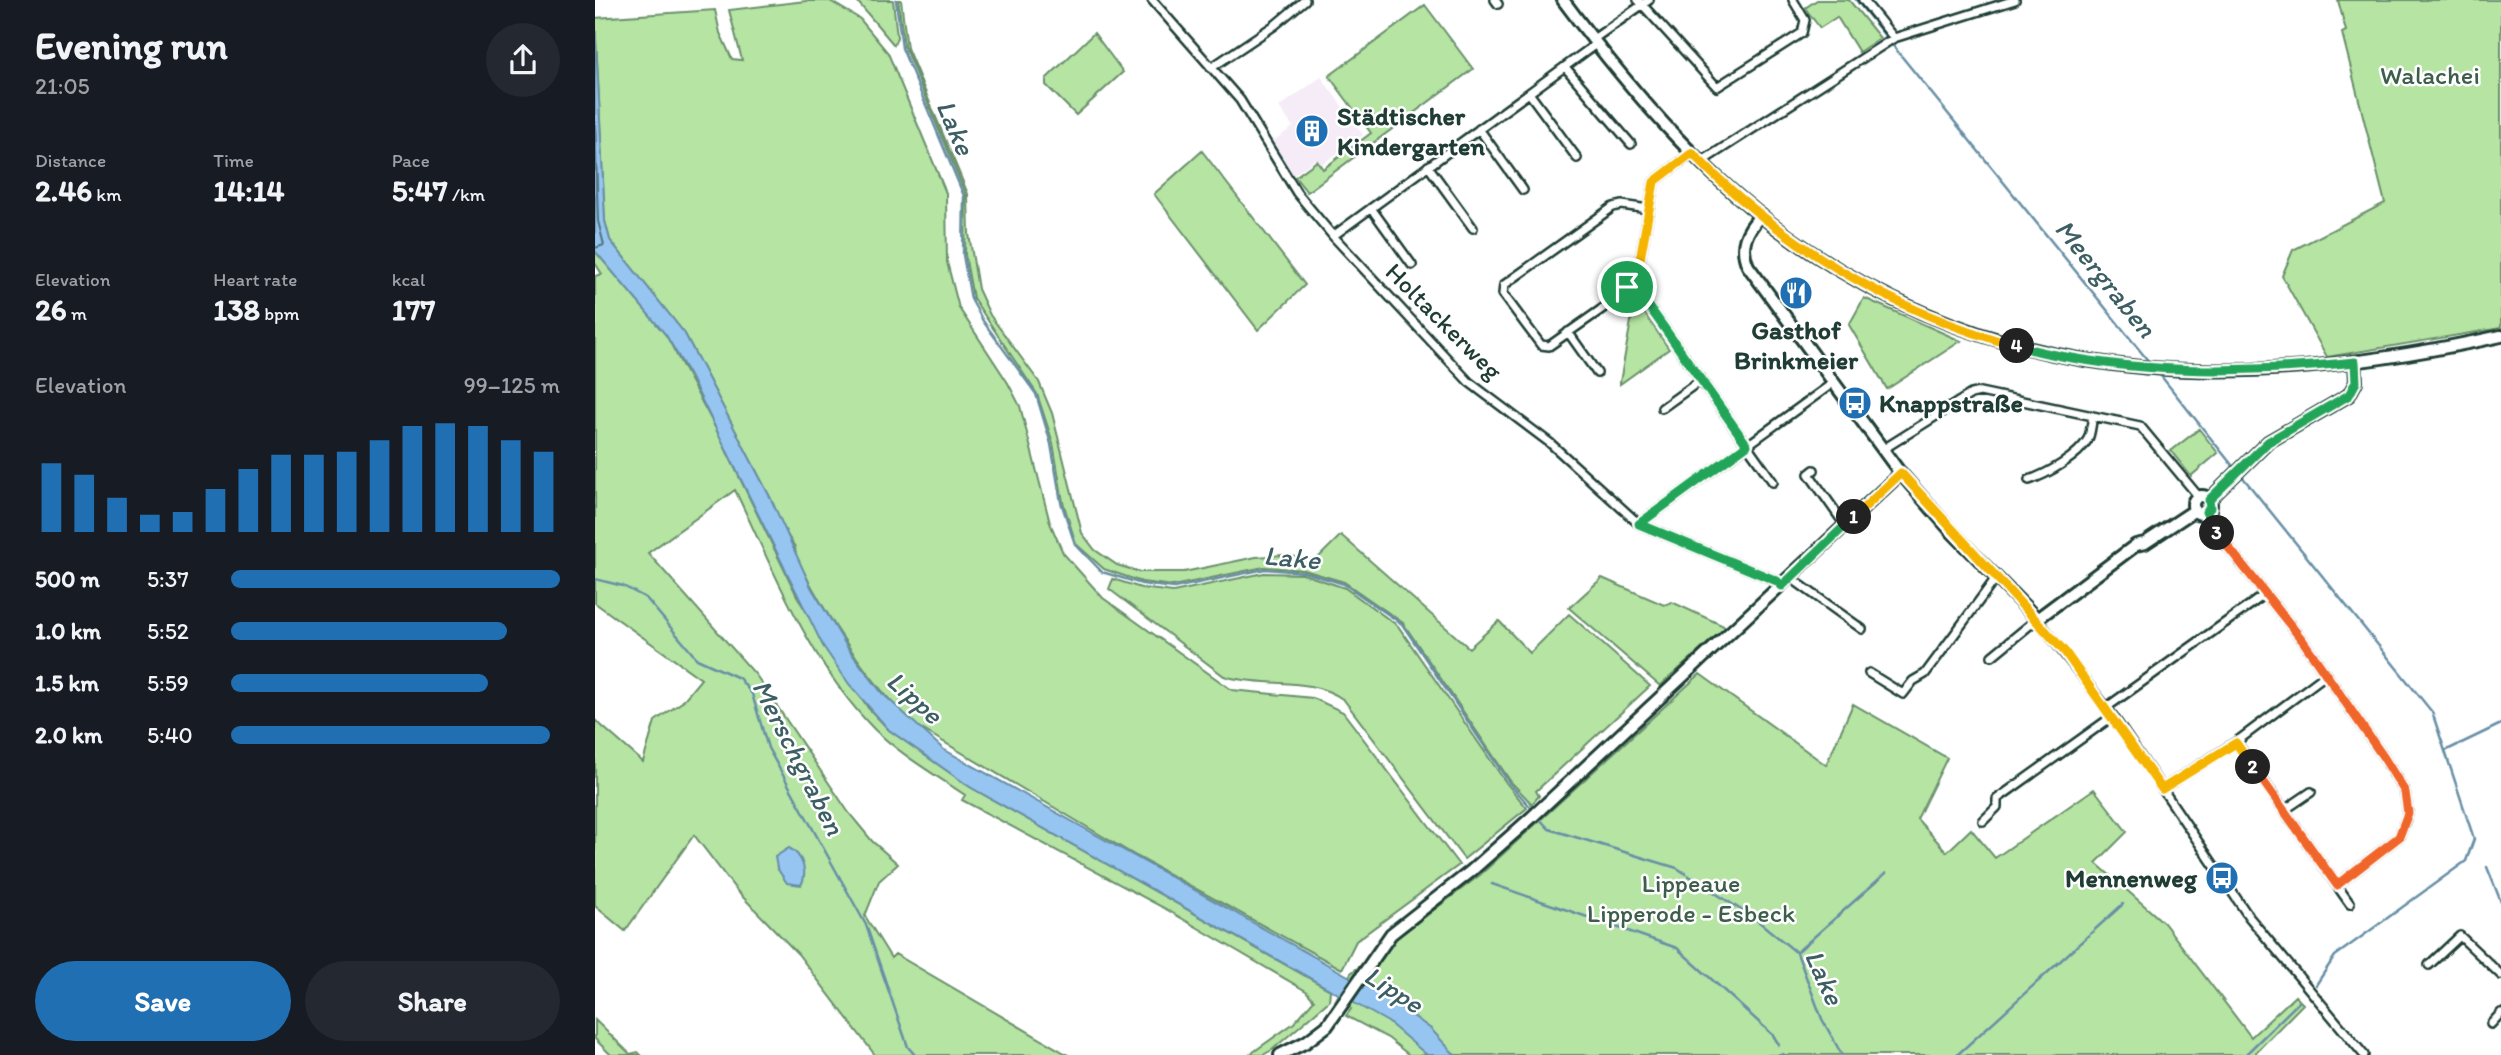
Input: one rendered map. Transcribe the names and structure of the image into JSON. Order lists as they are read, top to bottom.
{
  "streets": {
    "street": ["Holtackerweg"]
  },
  "water": [
    "Lake",
    "Meergraben",
    "Lippe",
    "Merschgraben"
  ],
  "parks": ["Walachei", "Lippeaue Lipperode - Esbeck"],
  "places": {
    "building": ["Städtischer Kindergarten"],
    "restaurant": ["Gasthof Brinkmeier"],
    "bus stop": ["Knappstraße", "Mennenweg"]
  },
  "page": {
    "heading": ["Evening run", "21:05"],
    "stats": [
      ["Distance", "2.46 km"],
      ["Time", "14:14"],
      ["Pace", "5:47 /km"],
      ["Elevation", "26 m"],
      ["Heart rate", "138 bpm"],
      ["kcal", "177"]
    ],
    "pins": [
      "4",
      "1",
      "3",
      "2"
    ],
    "chart": ["Elevation", "99–125 m"],
    "list": [
      {
        "name": "500 m",
        "note": "5:37"
      },
      {
        "name": "1.0 km",
        "note": "5:52"
      },
      {
        "name": "1.5 km",
        "note": "5:59"
      },
      {
        "name": "2.0 km",
        "note": "5:40"
      }
    ],
    "buttons": ["Save", "Share"]
  }
}
